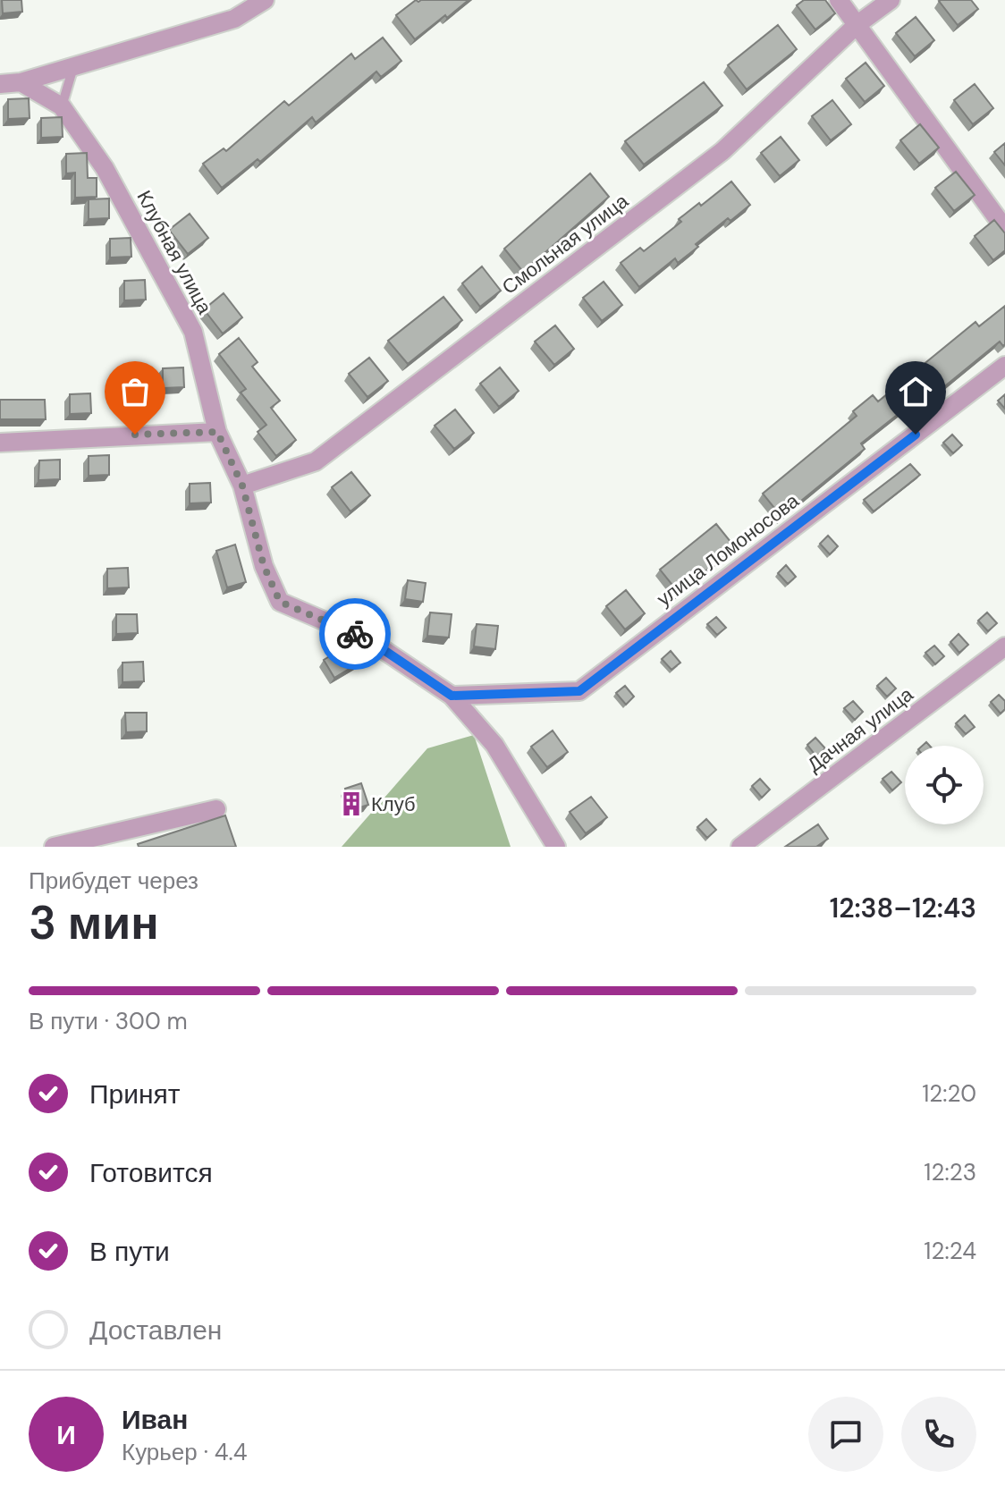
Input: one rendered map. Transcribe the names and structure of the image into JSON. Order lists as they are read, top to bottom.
{
  "streets": {
    "street": [
      "Смольная улица",
      "Клубная улица",
      "улица Ломоносова",
      "Дачная улица"
    ]
  },
  "crossings": [
    ["Смольная улица", "Клубная улица"],
    ["Клубная улица", "улица Ломоносова"]
  ],
  "places": {
    "building": ["Клуб"]
  },
  "page": {
    "heading": ["3 мин", "Прибудет через", "12:38–12:43"],
    "panel": ["Иван", "Курьер · 4.4"],
    "bar": "В пути · 300 m",
    "list": [
      ["Принят", "12:20"],
      ["Готовится", "12:23"],
      ["В пути", "12:24"],
      "Доставлен"
    ],
    "round": "И"
  }
}
